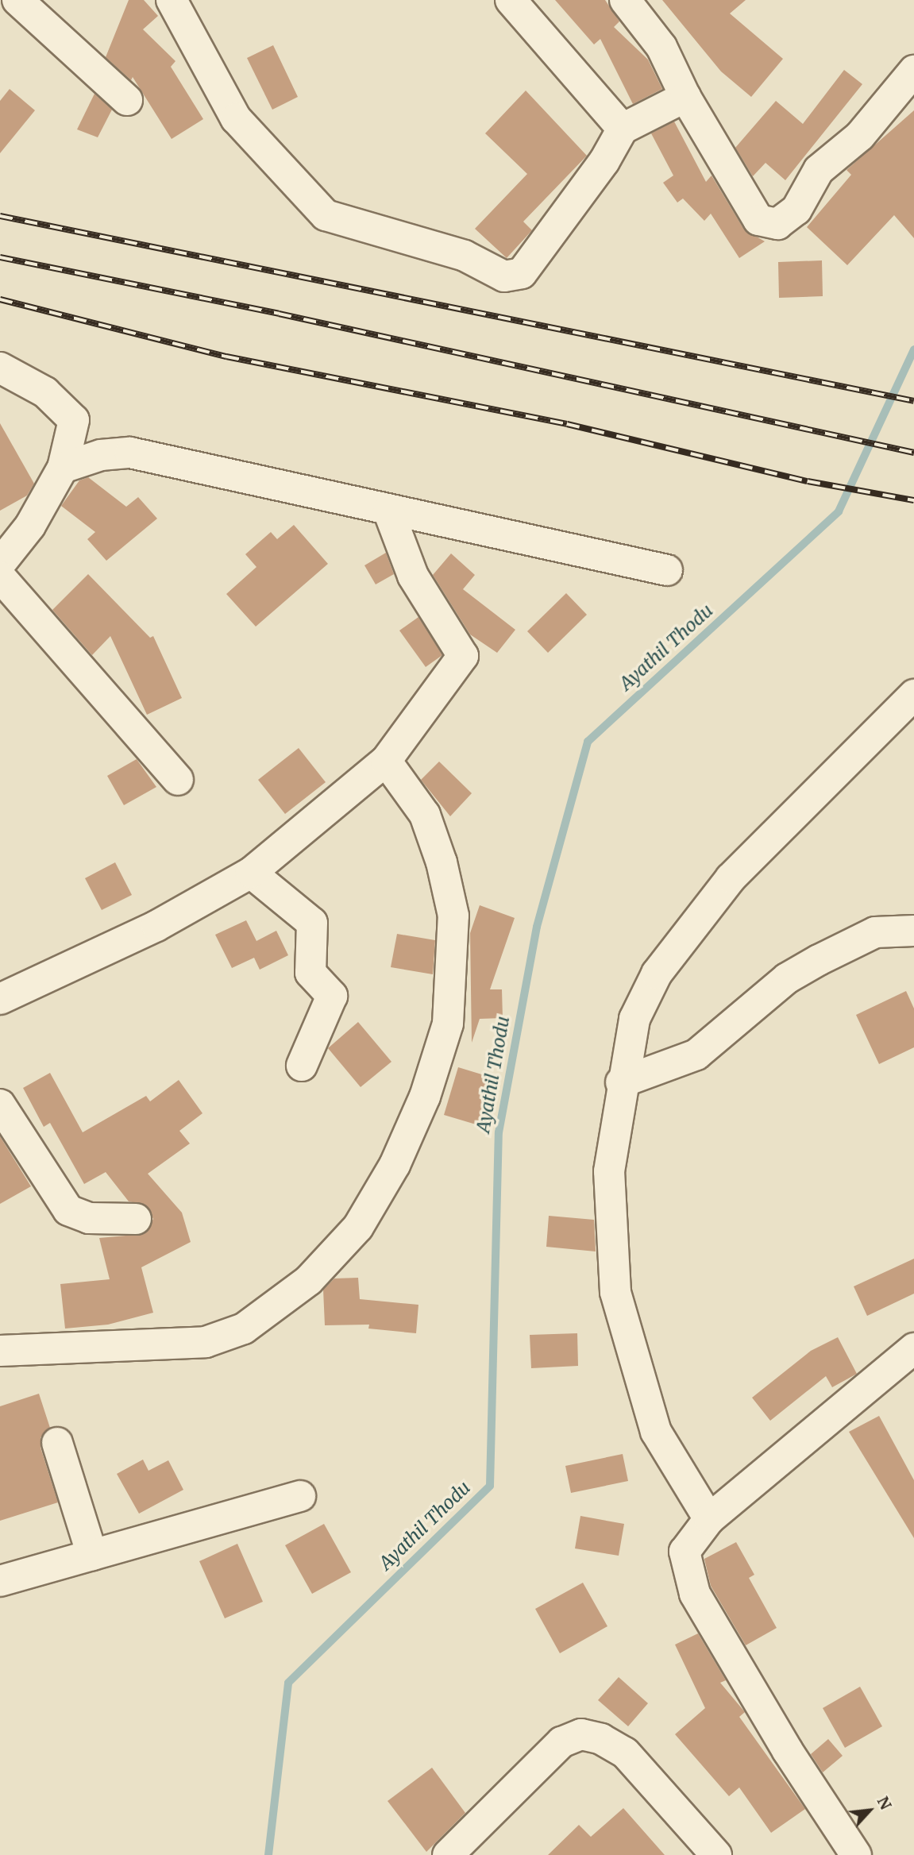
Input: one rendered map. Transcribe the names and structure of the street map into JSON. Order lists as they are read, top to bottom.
{
  "water": ["Ayathil Thodu"],
  "north": "top right"
}
